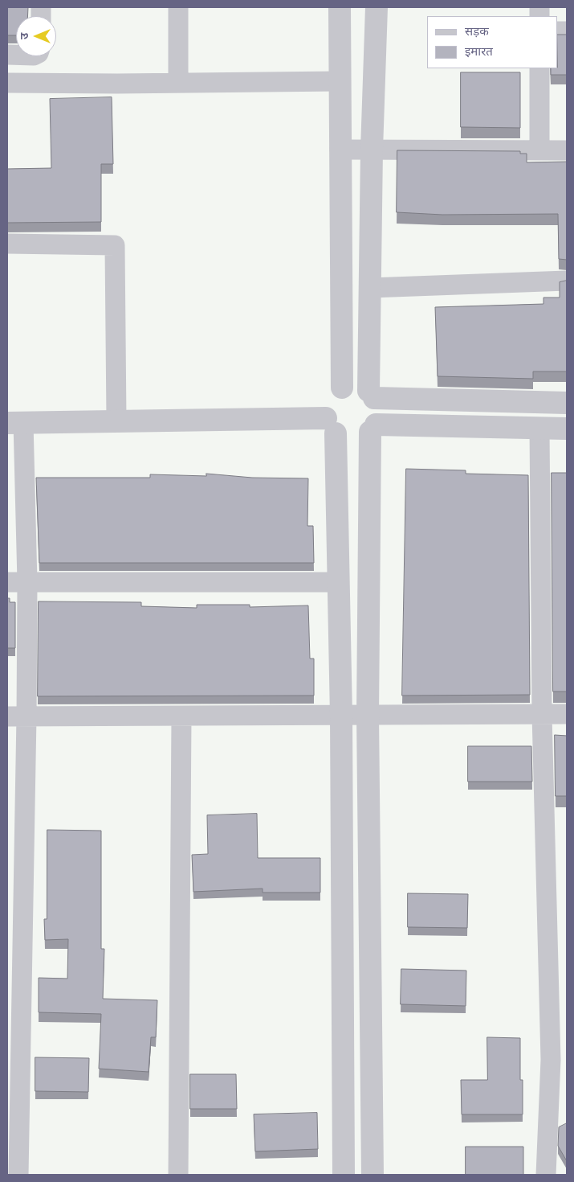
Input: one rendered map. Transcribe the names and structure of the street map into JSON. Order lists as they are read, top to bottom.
{
  "legend": ["सड़क", "इमारत"],
  "north": "left"
}
